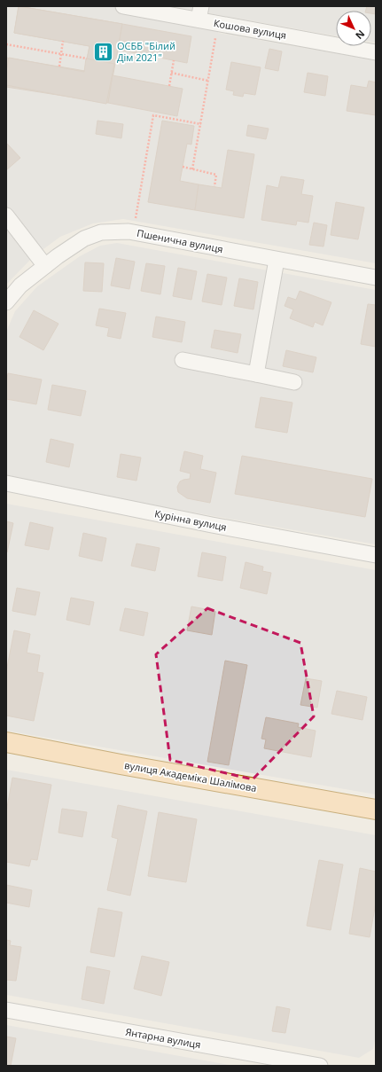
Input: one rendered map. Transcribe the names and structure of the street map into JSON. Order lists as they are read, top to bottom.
{
  "streets": {
    "main road": ["вулиця Академіка Шалімова"],
    "street": [
      "Кошова вулиця",
      "Пшенична вулиця",
      "Курінна вулиця",
      "Янтарна вулиця"
    ]
  },
  "places": {
    "building": ["ОСББ \"Білий Дім 2021\""]
  },
  "north": "bottom right"
}
